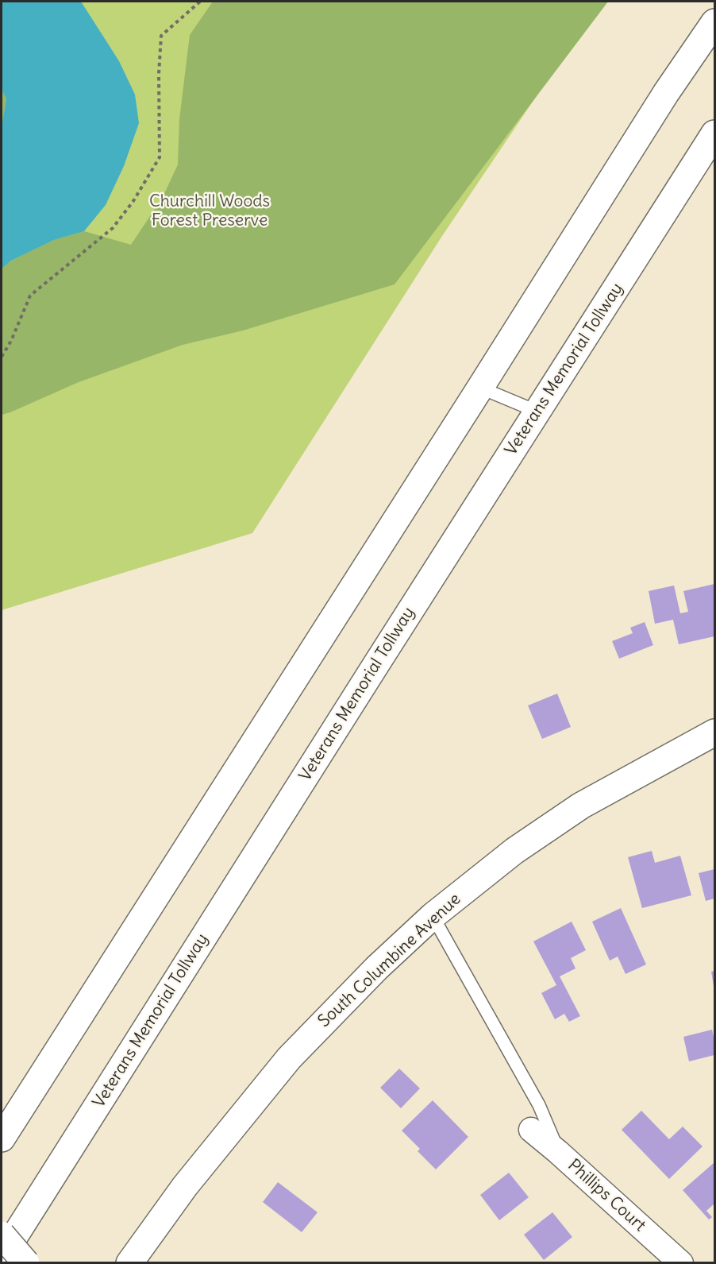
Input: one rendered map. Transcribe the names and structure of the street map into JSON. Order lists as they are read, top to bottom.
{
  "streets": {
    "main road": ["Veterans Memorial Tollway", "South Columbine Avenue"],
    "street": ["Phillips Court"]
  },
  "parks": ["Churchill Woods Forest Preserve"]
}
